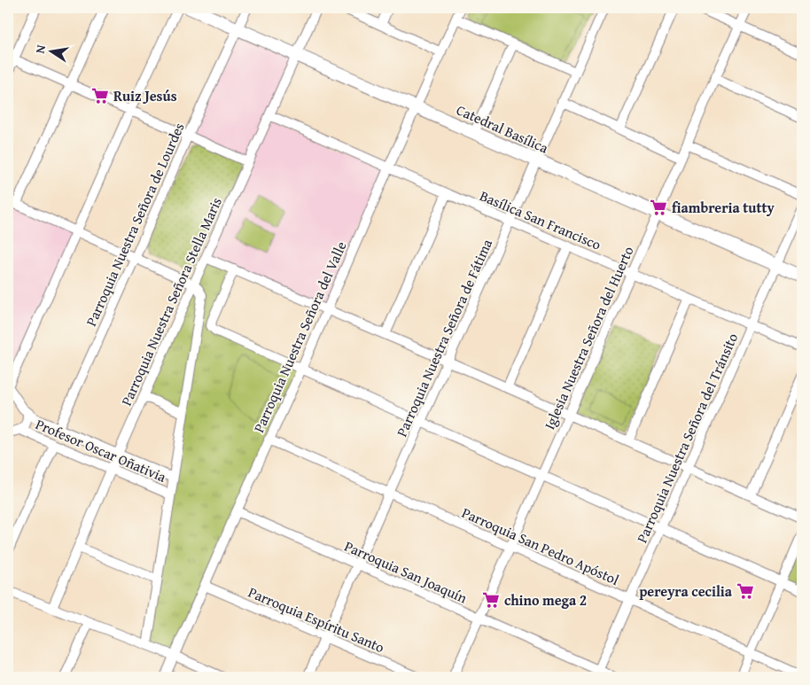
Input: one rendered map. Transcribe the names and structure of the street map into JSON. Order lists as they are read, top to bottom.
{
  "streets": {
    "main road": ["Catedral Basílica"],
    "street": [
      "Basílica San Francisco",
      "Parroquia Nuestra Señora de Lourdes",
      "Parroquia Nuestra Señora Stella Maris",
      "Parroquia Nuestra Señora del Valle",
      "Parroquia Nuestra Señora de Fátima",
      "Iglesia Nuestra Señora del Huerto",
      "Parroquia Nuestra Señora del Tránsito",
      "Profesor Oscar Oñativia",
      "Parroquia San Pedro Apóstol",
      "Parroquia San Joaquín",
      "Parroquia Espíritu Santo"
    ]
  },
  "crossings": [
    ["Catedral Basílica", "Parroquia Nuestra Señora de Lourdes"],
    ["Catedral Basílica", "Parroquia Nuestra Señora Stella Maris"],
    ["Catedral Basílica", "Parroquia Nuestra Señora del Valle"],
    ["Catedral Basílica", "Parroquia Nuestra Señora de Fátima"],
    ["Catedral Basílica", "Iglesia Nuestra Señora del Huerto"],
    ["Catedral Basílica", "Parroquia Nuestra Señora del Tránsito"],
    ["Basílica San Francisco", "Parroquia Nuestra Señora Stella Maris"],
    ["Basílica San Francisco", "Parroquia Nuestra Señora del Valle"],
    ["Basílica San Francisco", "Parroquia Nuestra Señora de Fátima"],
    ["Basílica San Francisco", "Iglesia Nuestra Señora del Huerto"],
    ["Basílica San Francisco", "Parroquia Nuestra Señora del Tránsito"],
    ["Parroquia Nuestra Señora de Lourdes", "Profesor Oscar Oñativia"],
    ["Parroquia Nuestra Señora Stella Maris", "Profesor Oscar Oñativia"],
    ["Parroquia Nuestra Señora del Valle", "Parroquia San Pedro Apóstol"],
    ["Parroquia Nuestra Señora del Valle", "Parroquia San Joaquín"],
    ["Parroquia Nuestra Señora del Valle", "Parroquia Espíritu Santo"],
    ["Parroquia Nuestra Señora de Fátima", "Parroquia San Pedro Apóstol"],
    ["Parroquia Nuestra Señora de Fátima", "Parroquia San Joaquín"],
    ["Parroquia Nuestra Señora de Fátima", "Parroquia Espíritu Santo"],
    ["Iglesia Nuestra Señora del Huerto", "Parroquia San Pedro Apóstol"],
    ["Iglesia Nuestra Señora del Huerto", "Parroquia San Joaquín"],
    ["Parroquia Nuestra Señora del Tránsito", "Parroquia San Pedro Apóstol"],
    ["Parroquia Nuestra Señora del Tránsito", "Parroquia San Joaquín"]
  ],
  "places": {
    "supermarket": [
      "Ruiz Jesús",
      "fiambreria tutty",
      "pereyra cecilia",
      "chino mega 2"
    ]
  },
  "north": "left"
}
